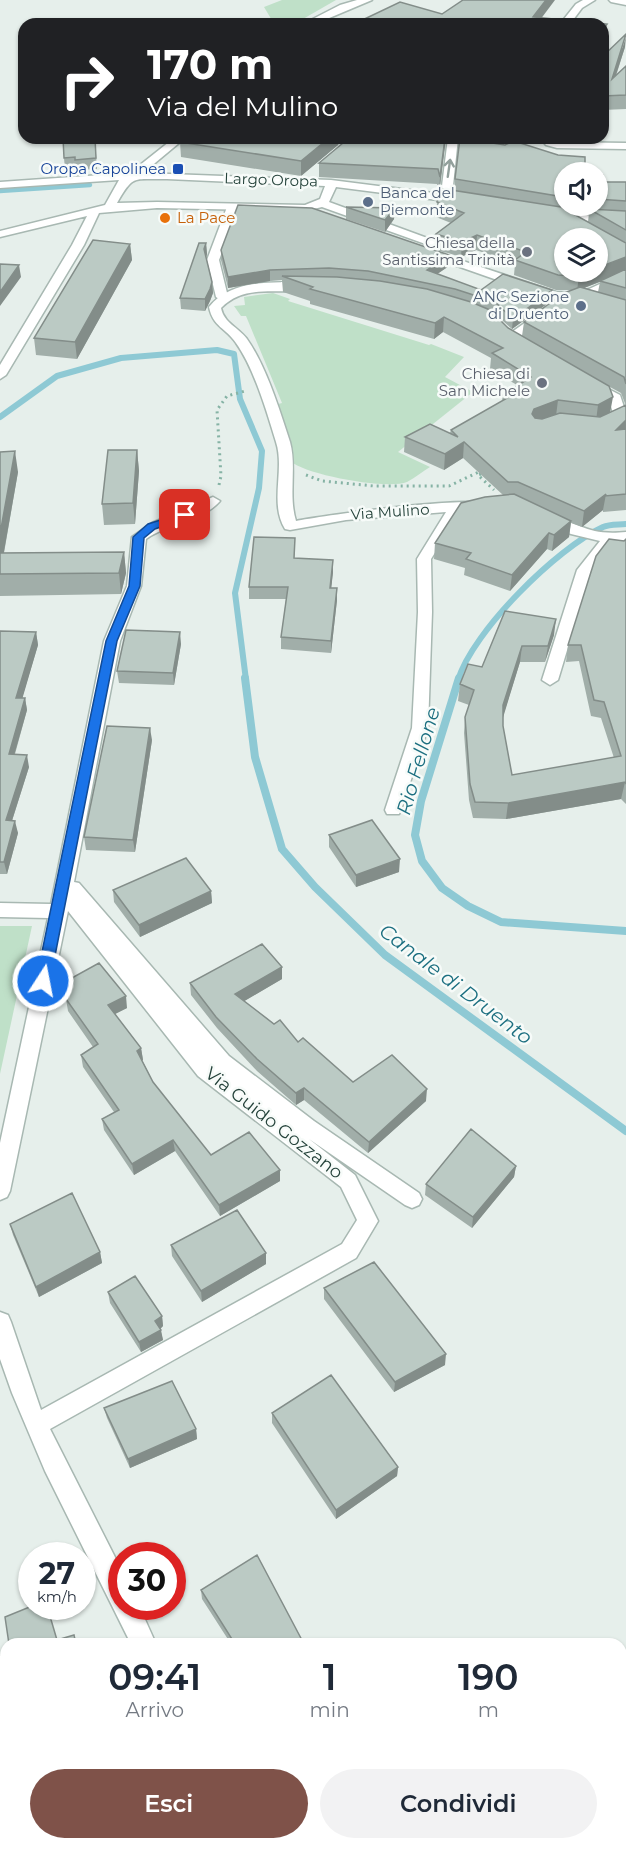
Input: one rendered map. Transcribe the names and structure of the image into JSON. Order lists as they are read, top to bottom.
{
  "streets": {
    "street": ["Largo Oropa", "Via Mulino", "Via Guido Gozzano"]
  },
  "water": ["Rio Fellone", "Canale di Druento"],
  "places": {
    "transit": ["Oropa Capolinea"],
    "other": [
      "Banca del Piemonte",
      "La Pace",
      "Chiesa della Santissima Trinità",
      "ANC Sezione di Druento",
      "Chiesa di San Michele"
    ]
  },
  "page": {
    "turn": ["170 m", "Via del Mulino"],
    "speed": "27 km/h",
    "limit": "30",
    "eta": [
      "09:41",
      "Arrivo",
      "1",
      "min",
      "190",
      "m"
    ],
    "buttons": ["Esci", "Condividi"]
  }
}
